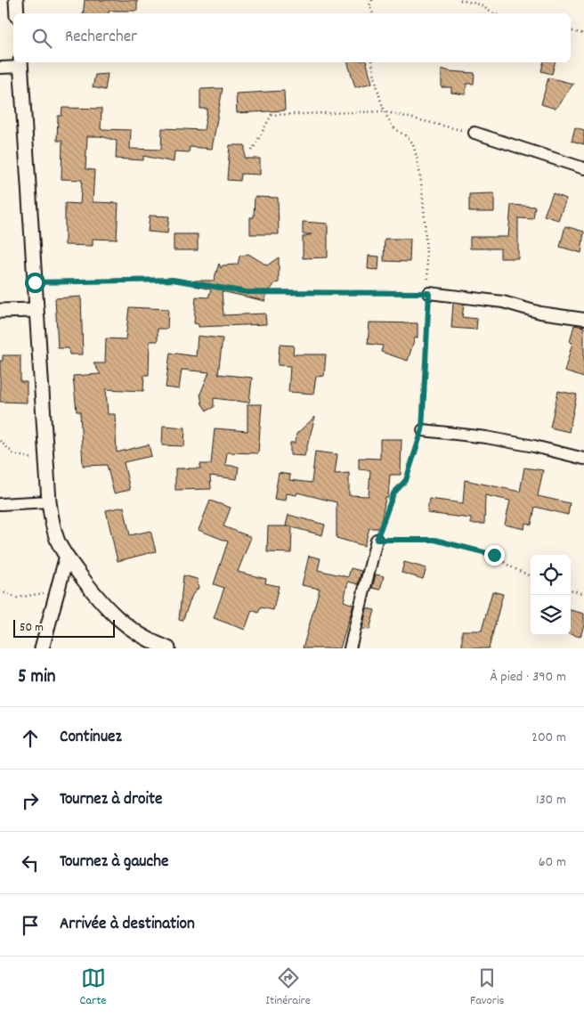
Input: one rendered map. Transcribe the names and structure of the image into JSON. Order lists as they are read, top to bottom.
{
  "scale_bar": "50 m",
  "page": {
    "search": "Rechercher",
    "scale": "50 m",
    "heading": ["5 min", "À pied · 390 m"],
    "list": [
      ["Continuez", "200 m"],
      ["Tournez à droite", "130 m"],
      ["Tournez à gauche", "60 m"],
      "Arrivée à destination"
    ],
    "nav": ["Carte", "Itinéraire", "Favoris"]
  }
}
